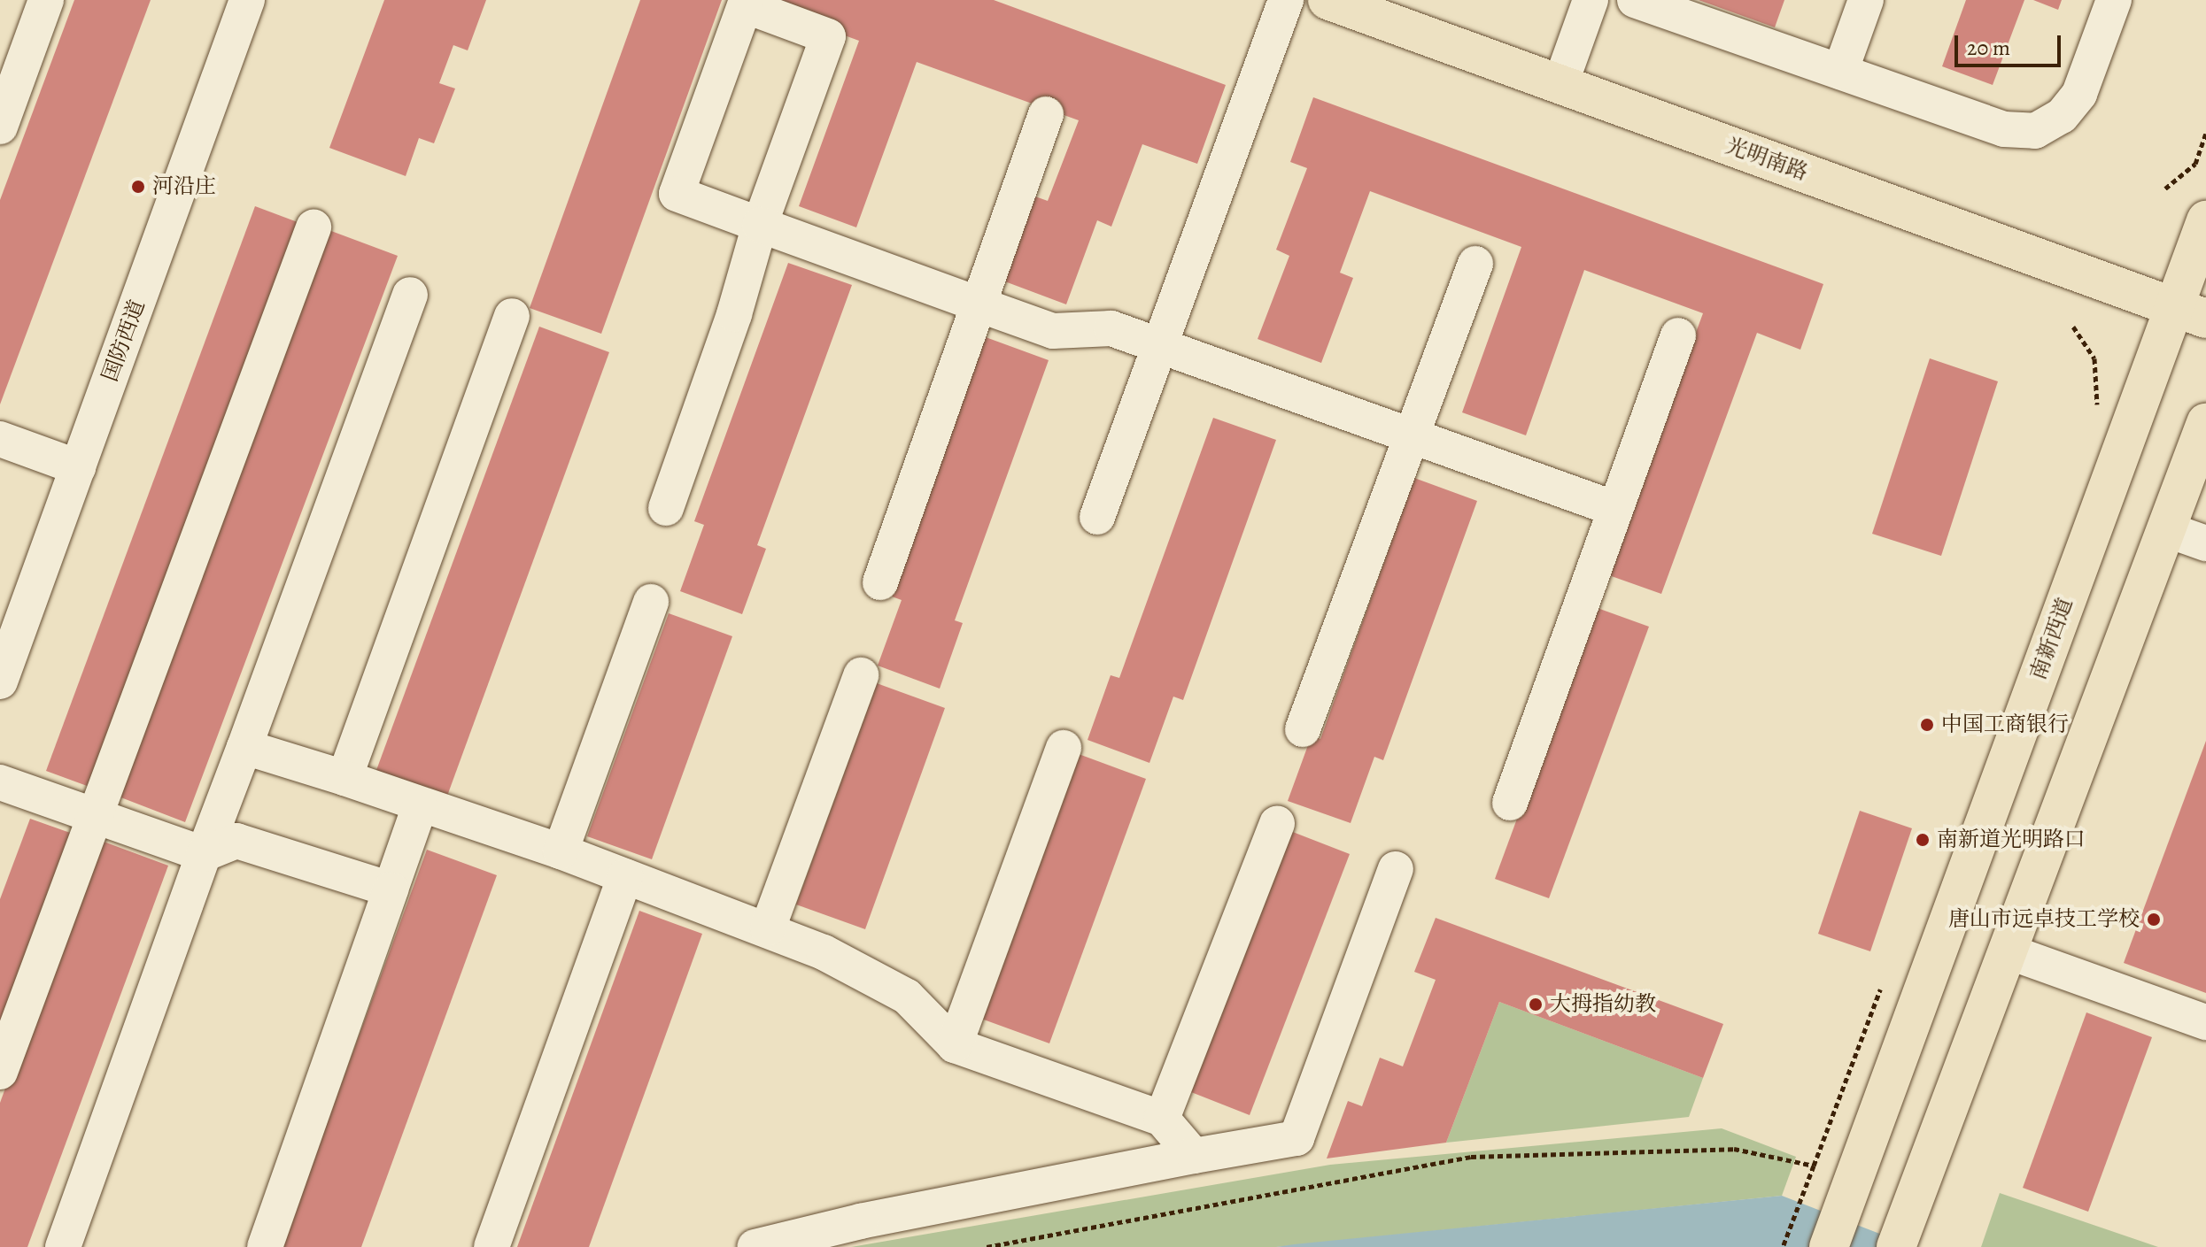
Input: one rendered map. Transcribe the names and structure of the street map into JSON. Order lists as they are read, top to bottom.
{
  "streets": {
    "main road": ["光明南路", "南新西道"],
    "street": ["国防西道"]
  },
  "crossings": [
    ["光明南路", "南新西道"]
  ],
  "places": [
    "河沿庄",
    "中国工商银行",
    "南新道光明路口",
    "唐山市远卓技工学校",
    "大拇指幼教"
  ],
  "scale_bar": "20 m"
}
